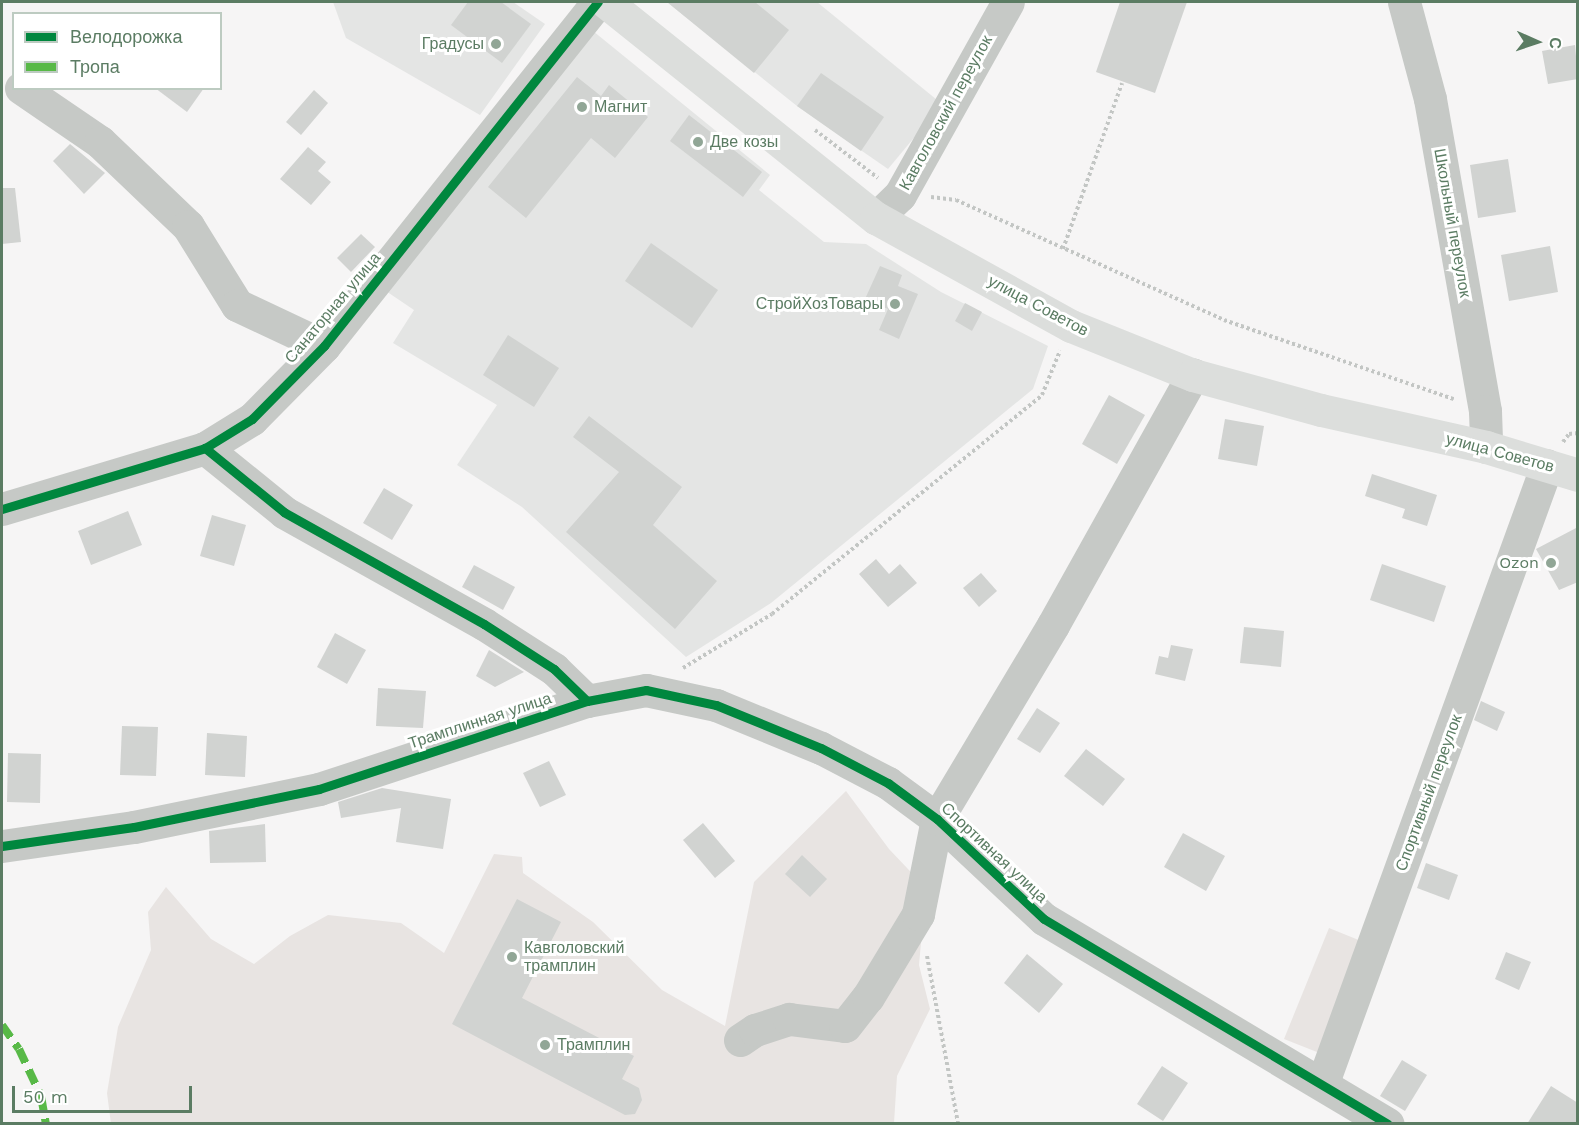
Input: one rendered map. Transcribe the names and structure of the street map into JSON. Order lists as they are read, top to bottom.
{
  "streets": {
    "main road": ["улица Советов"],
    "street": [
      "Кавголовский переулок",
      "Школьный переулок",
      "Санаторная улица",
      "Трамплинная улица",
      "Спортивный переулок",
      "Спортивная улица"
    ]
  },
  "crossings": [
    ["Кавголовский переулок", "улица Советов"],
    ["Школьный переулок", "улица Советов"],
    ["улица Советов", "Спортивный переулок"],
    ["Санаторная улица", "Трамплинная улица"],
    ["Трамплинная улица", "Спортивная улица"],
    ["Спортивный переулок", "Спортивная улица"]
  ],
  "places": [
    "Градусы",
    "Магнит",
    "Две козы",
    "СтройХозТовары",
    "Ozon",
    "Кавголовский трамплин",
    "Трамплин"
  ],
  "legend": ["Велодорожка", "Тропа"],
  "scale_bar": "50 m",
  "north": "right"
}
